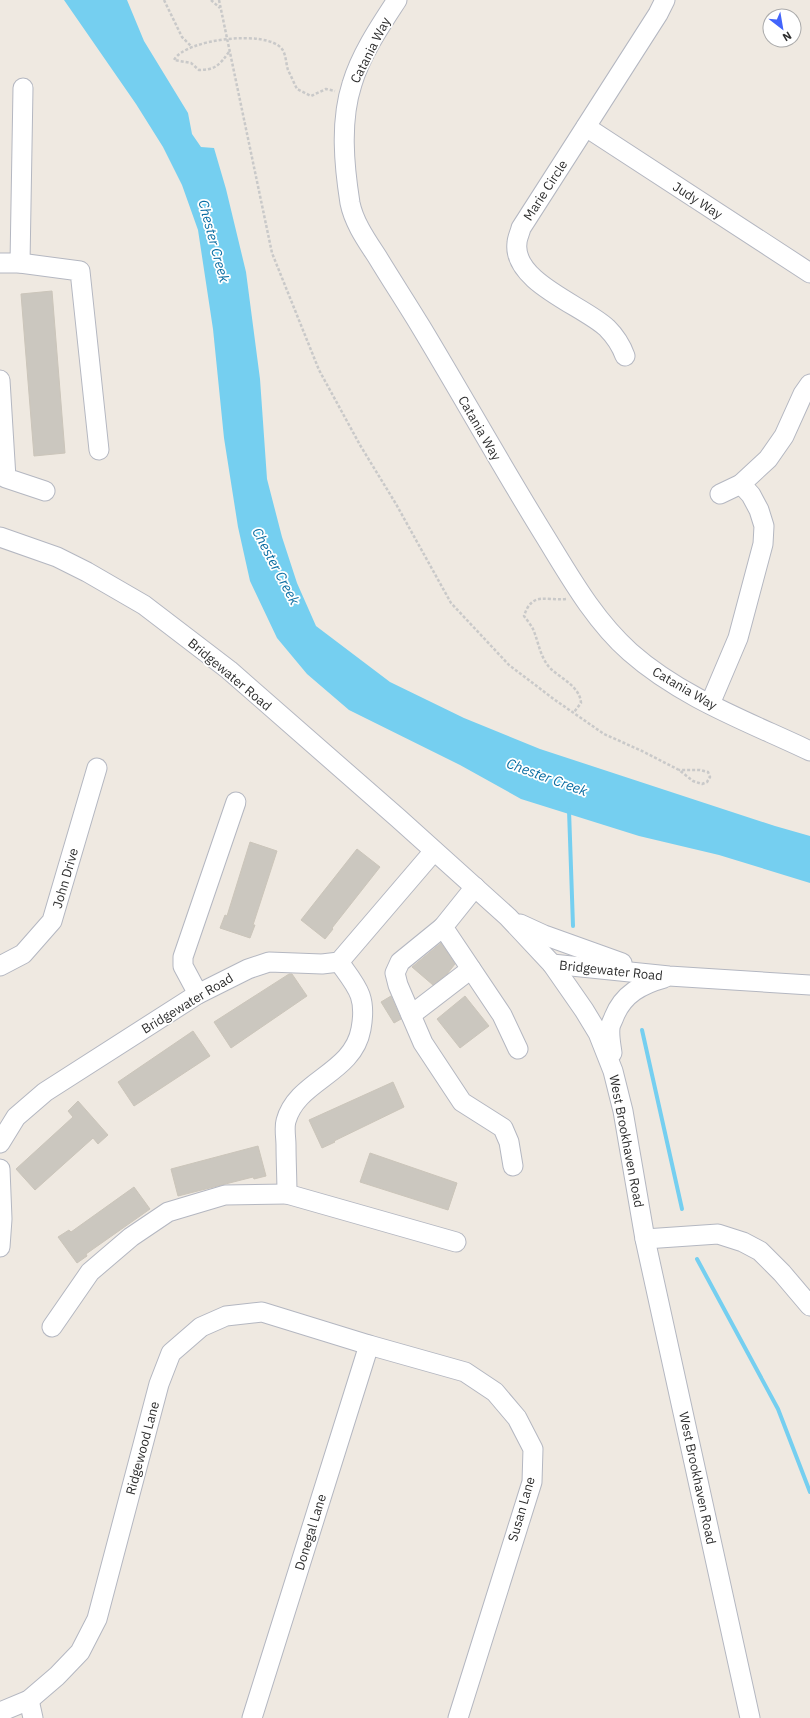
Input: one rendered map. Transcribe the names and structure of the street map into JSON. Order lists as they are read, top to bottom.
{
  "streets": {
    "street": [
      "Catania Way",
      "Marie Circle",
      "Judy Way",
      "Bridgewater Road",
      "John Drive",
      "West Brookhaven Road",
      "Ridgewood Lane",
      "Susan Lane",
      "Donegal Lane"
    ]
  },
  "crossings": [
    ["Marie Circle", "Judy Way"],
    ["Bridgewater Road", "West Brookhaven Road"],
    ["Ridgewood Lane", "Susan Lane"],
    ["Ridgewood Lane", "Donegal Lane"],
    ["Susan Lane", "Donegal Lane"]
  ],
  "water": ["Chester Creek"],
  "north": "bottom right"
}
